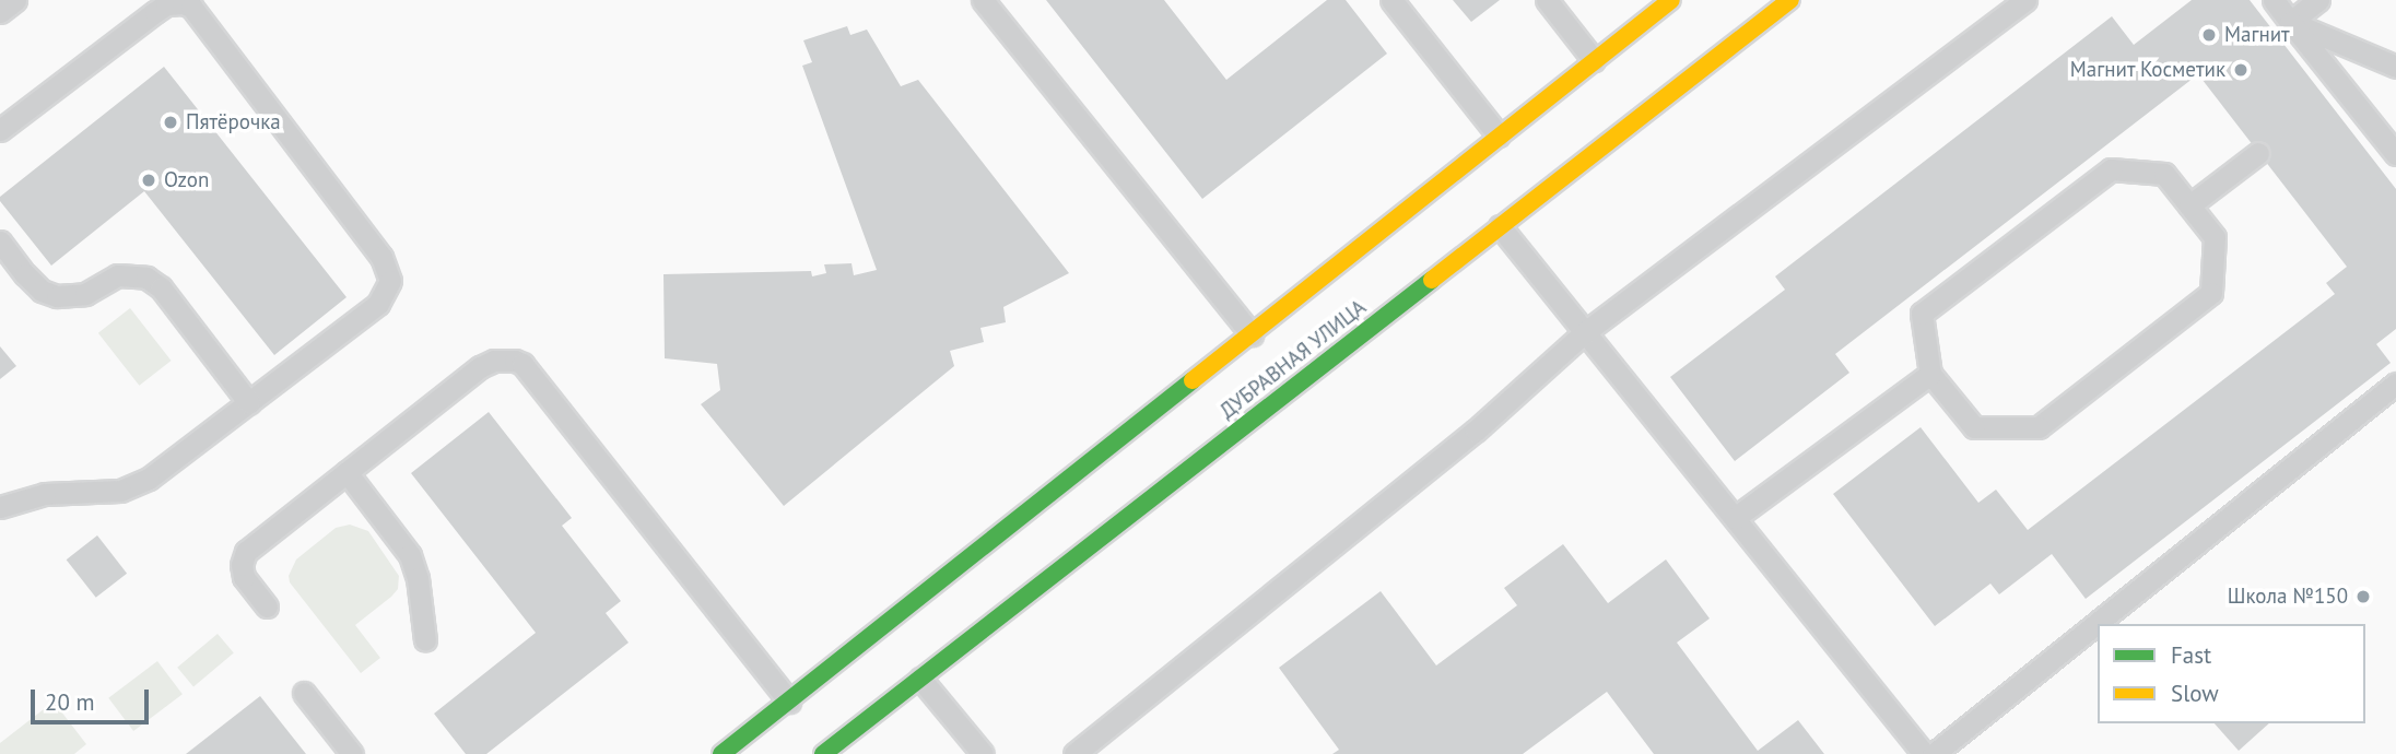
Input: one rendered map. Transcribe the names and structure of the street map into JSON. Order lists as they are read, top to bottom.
{
  "streets": {
    "street": ["ДУБРАВНАЯ УЛИЦА"]
  },
  "places": [
    "Магнит",
    "Магнит Косметик",
    "Пятёрочка",
    "Ozon",
    "Школа №150"
  ],
  "legend": ["Fast", "Slow"],
  "scale_bar": "20 m"
}
